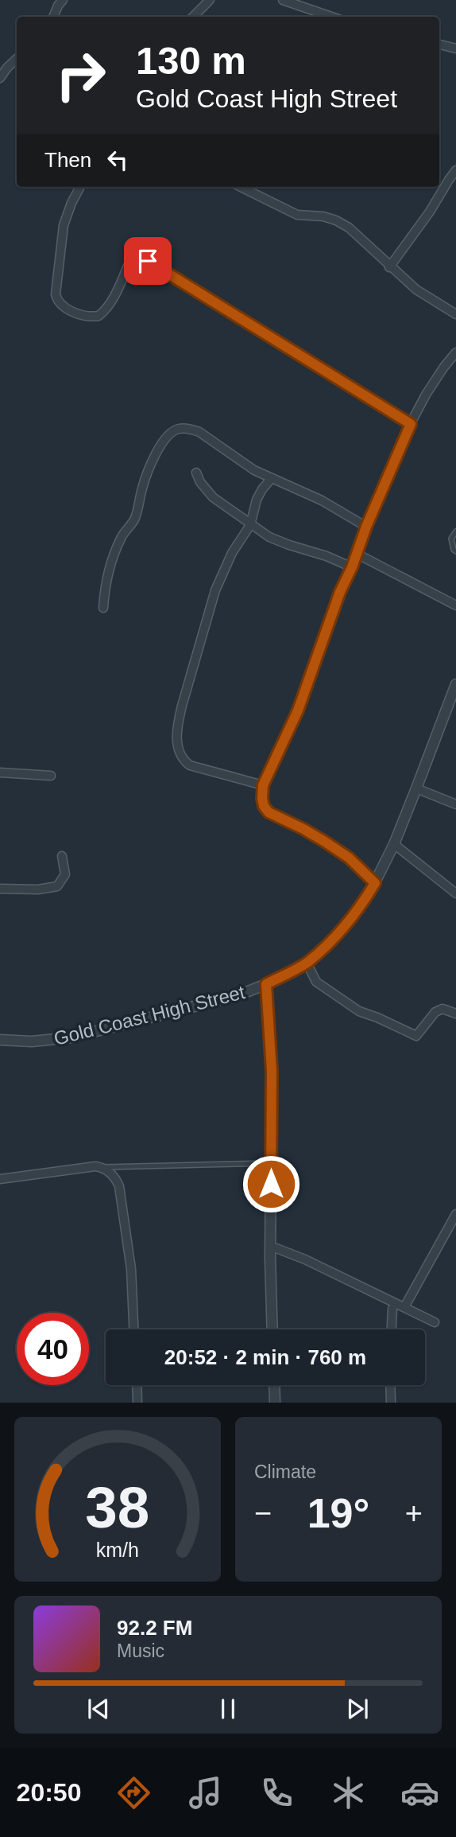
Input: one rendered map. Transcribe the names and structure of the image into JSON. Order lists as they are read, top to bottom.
{
  "streets": {
    "street": ["Gold Coast High Street"]
  },
  "page": {
    "turn": ["130 m", "Gold Coast High Street"],
    "then": "Then",
    "limit": "40",
    "trip": "20:52 · 2 min · 760 m",
    "tile": "Climate",
    "heat": ["−", "19°", "+"],
    "song": ["92.2 FM", "Music"],
    "tabs": "20:50",
    "gauge": ["38", "km/h"]
  }
}
